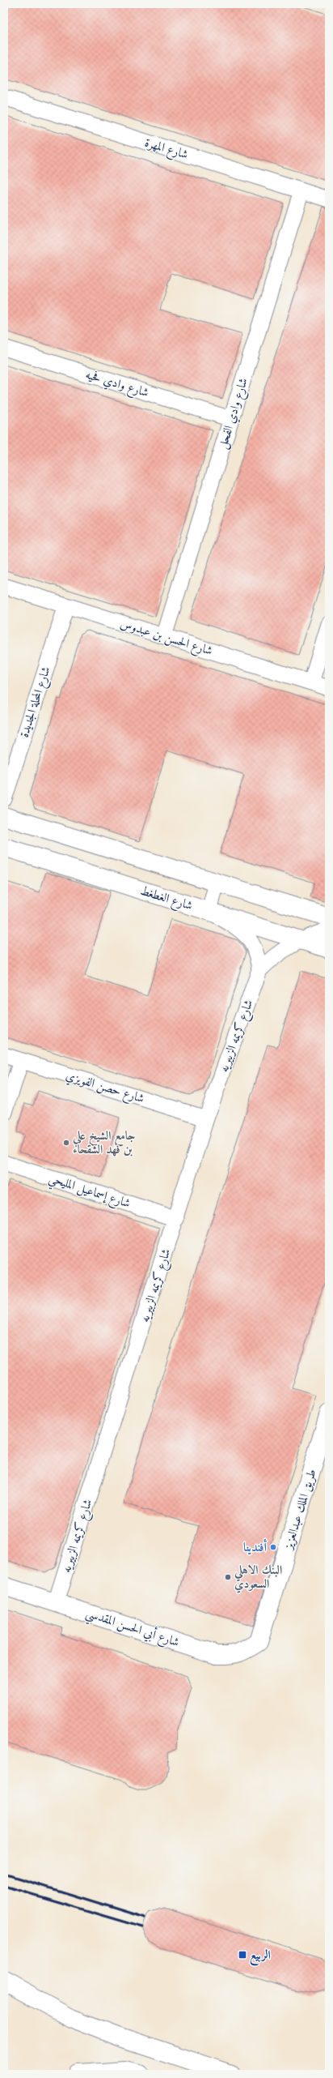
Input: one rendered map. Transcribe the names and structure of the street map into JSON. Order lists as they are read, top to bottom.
{
  "streets": {
    "main road": ["شارع الغطغط", "طريق الملك عبدالعزيز", "شارع أبي الحسن المقدسي"],
    "street": [
      "شارع المهرة",
      "شارع وادي فحيه",
      "شارع وادي الفحل",
      "شارع الحسن بن عبدوس",
      "شارع المحلة الجديدة",
      "شارع كريمه الزبيريه",
      "شارع حصن الفويزي",
      "شارع إسماعيل المليحي"
    ]
  },
  "crossings": [
    ["شارع المهرة", "شارع وادي الفحل"],
    ["شارع وادي فحيه", "شارع وادي الفحل"],
    ["شارع وادي الفحل", "شارع الحسن بن عبدوس"],
    ["شارع الحسن بن عبدوس", "شارع المحلة الجديدة"],
    ["شارع الغطغط", "شارع كريمه الزبيريه"],
    ["شارع كريمه الزبيريه", "شارع حصن الفويزي"],
    ["شارع كريمه الزبيريه", "شارع إسماعيل المليحي"],
    ["شارع كريمه الزبيريه", "شارع أبي الحسن المقدسي"],
    ["طريق الملك عبدالعزيز", "شارع أبي الحسن المقدسي"]
  ],
  "places": {
    "other": ["جامع الشيخ علي بن فهد الشقحاء", "أفندينا", "البنك الاهلي السعودي"],
    "transit": ["الربيع"]
  }
}
